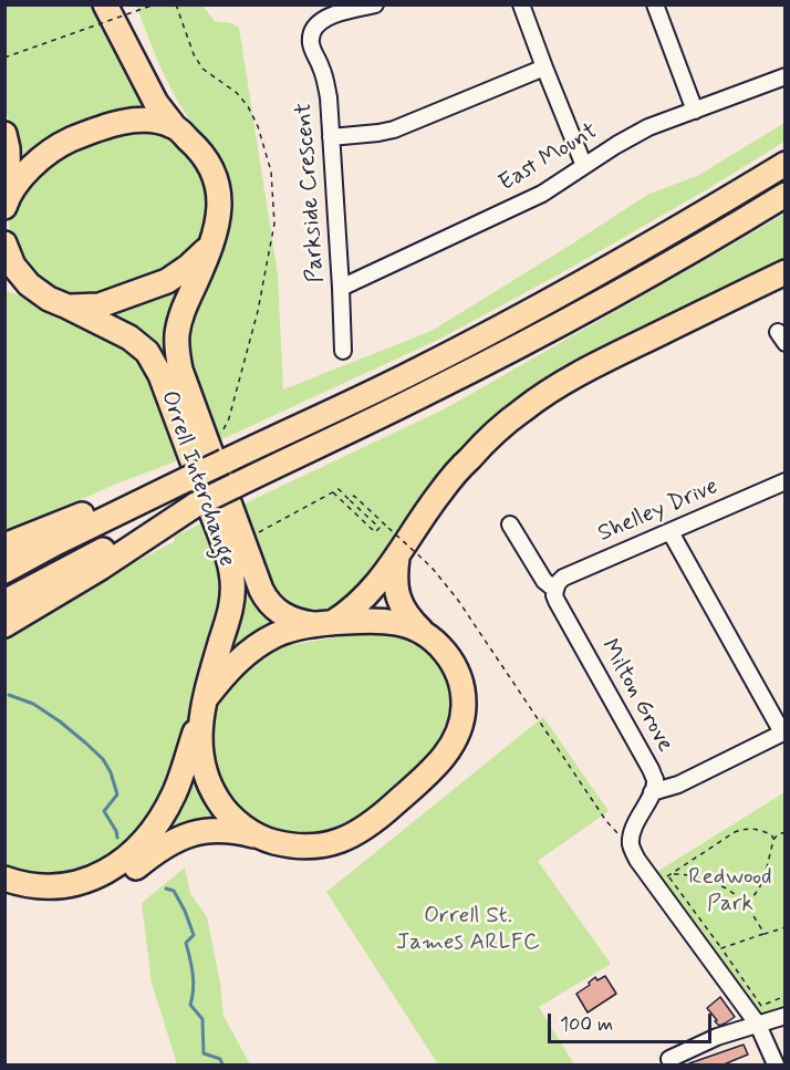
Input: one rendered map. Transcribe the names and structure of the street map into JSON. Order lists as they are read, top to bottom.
{
  "streets": {
    "highway": ["Orrell Interchange"],
    "street": [
      "East Mount",
      "Parkside Crescent",
      "Shelley Drive",
      "Milton Grove"
    ]
  },
  "crossings": [
    ["East Mount", "Parkside Crescent"],
    ["Shelley Drive", "Milton Grove"]
  ],
  "parks": ["Redwood Park", "Orrell St. James ARLFC"],
  "scale_bar": "100 m"
}
